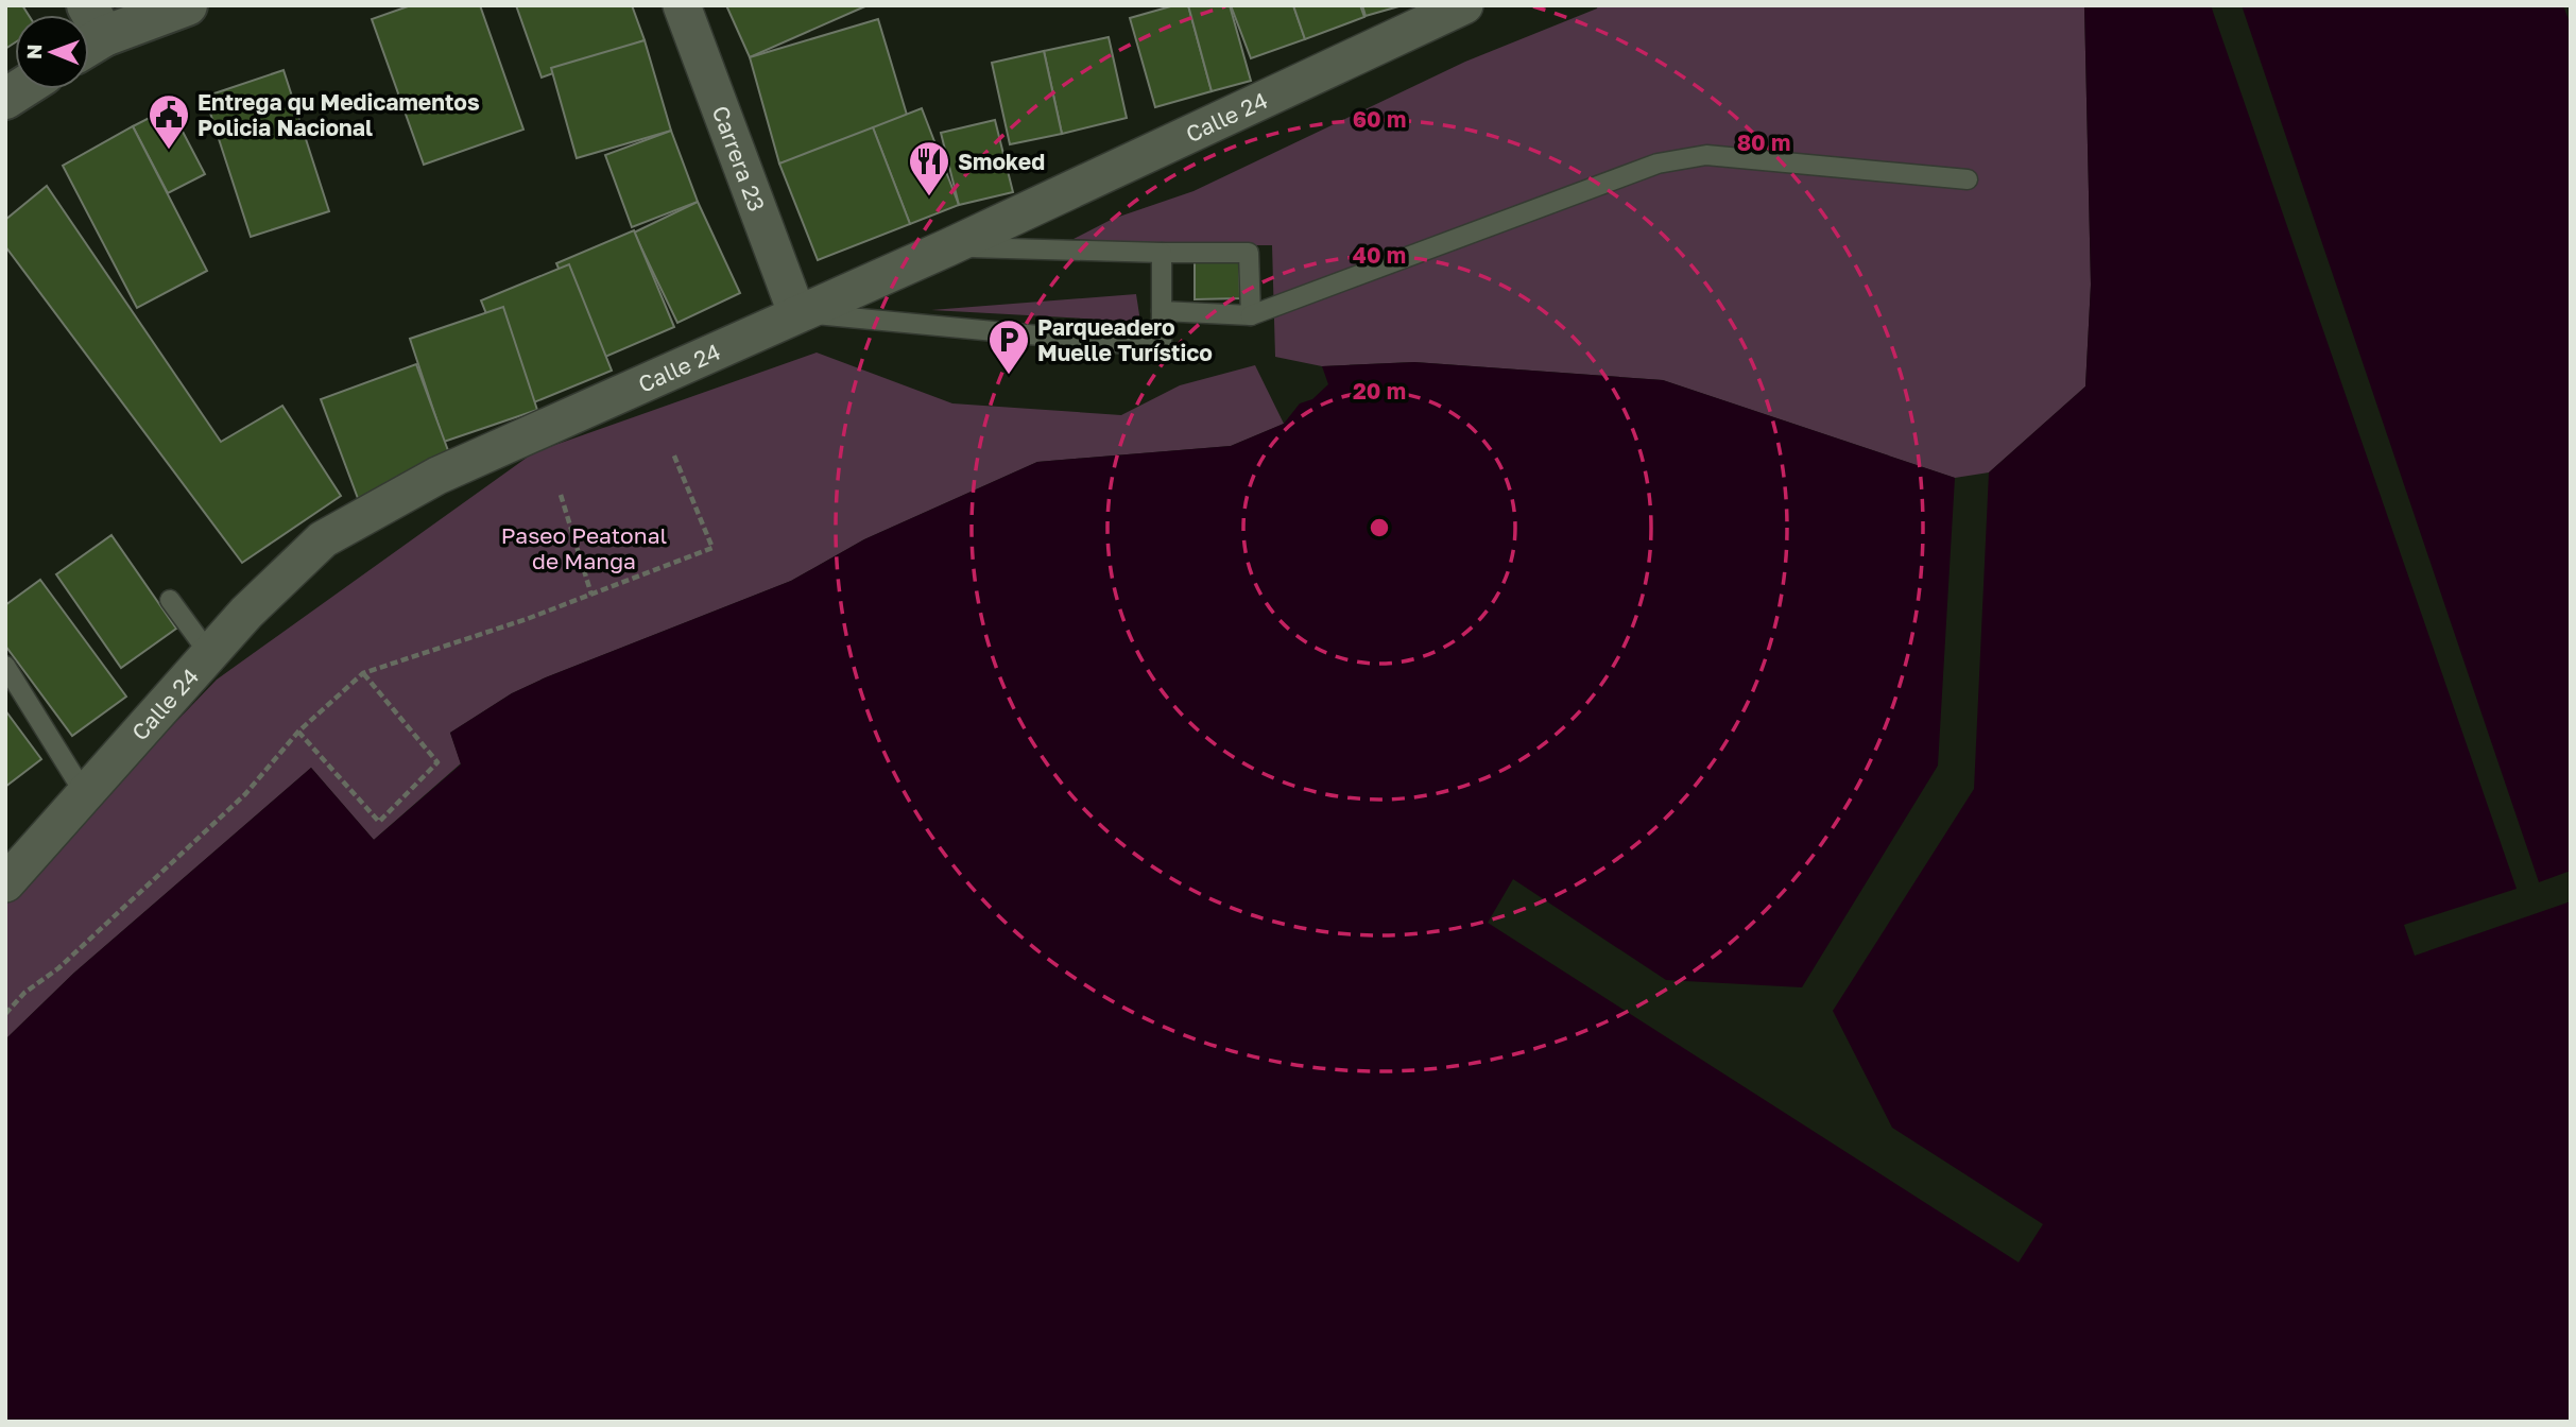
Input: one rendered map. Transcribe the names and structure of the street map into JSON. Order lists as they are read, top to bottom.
{
  "streets": {
    "street": ["Calle 24", "Carrera 23"]
  },
  "crossings": [
    ["Calle 24", "Carrera 23"]
  ],
  "parks": ["Paseo Peatonal de Manga"],
  "places": {
    "public building": ["Entrega qu Medicamentos Policia Nacional"],
    "restaurant": ["Smoked"],
    "parking": ["Parqueadero Muelle Turístico"]
  },
  "north": "left",
  "rings": [
    "60 m",
    "80 m",
    "40 m",
    "20 m"
  ]
}
